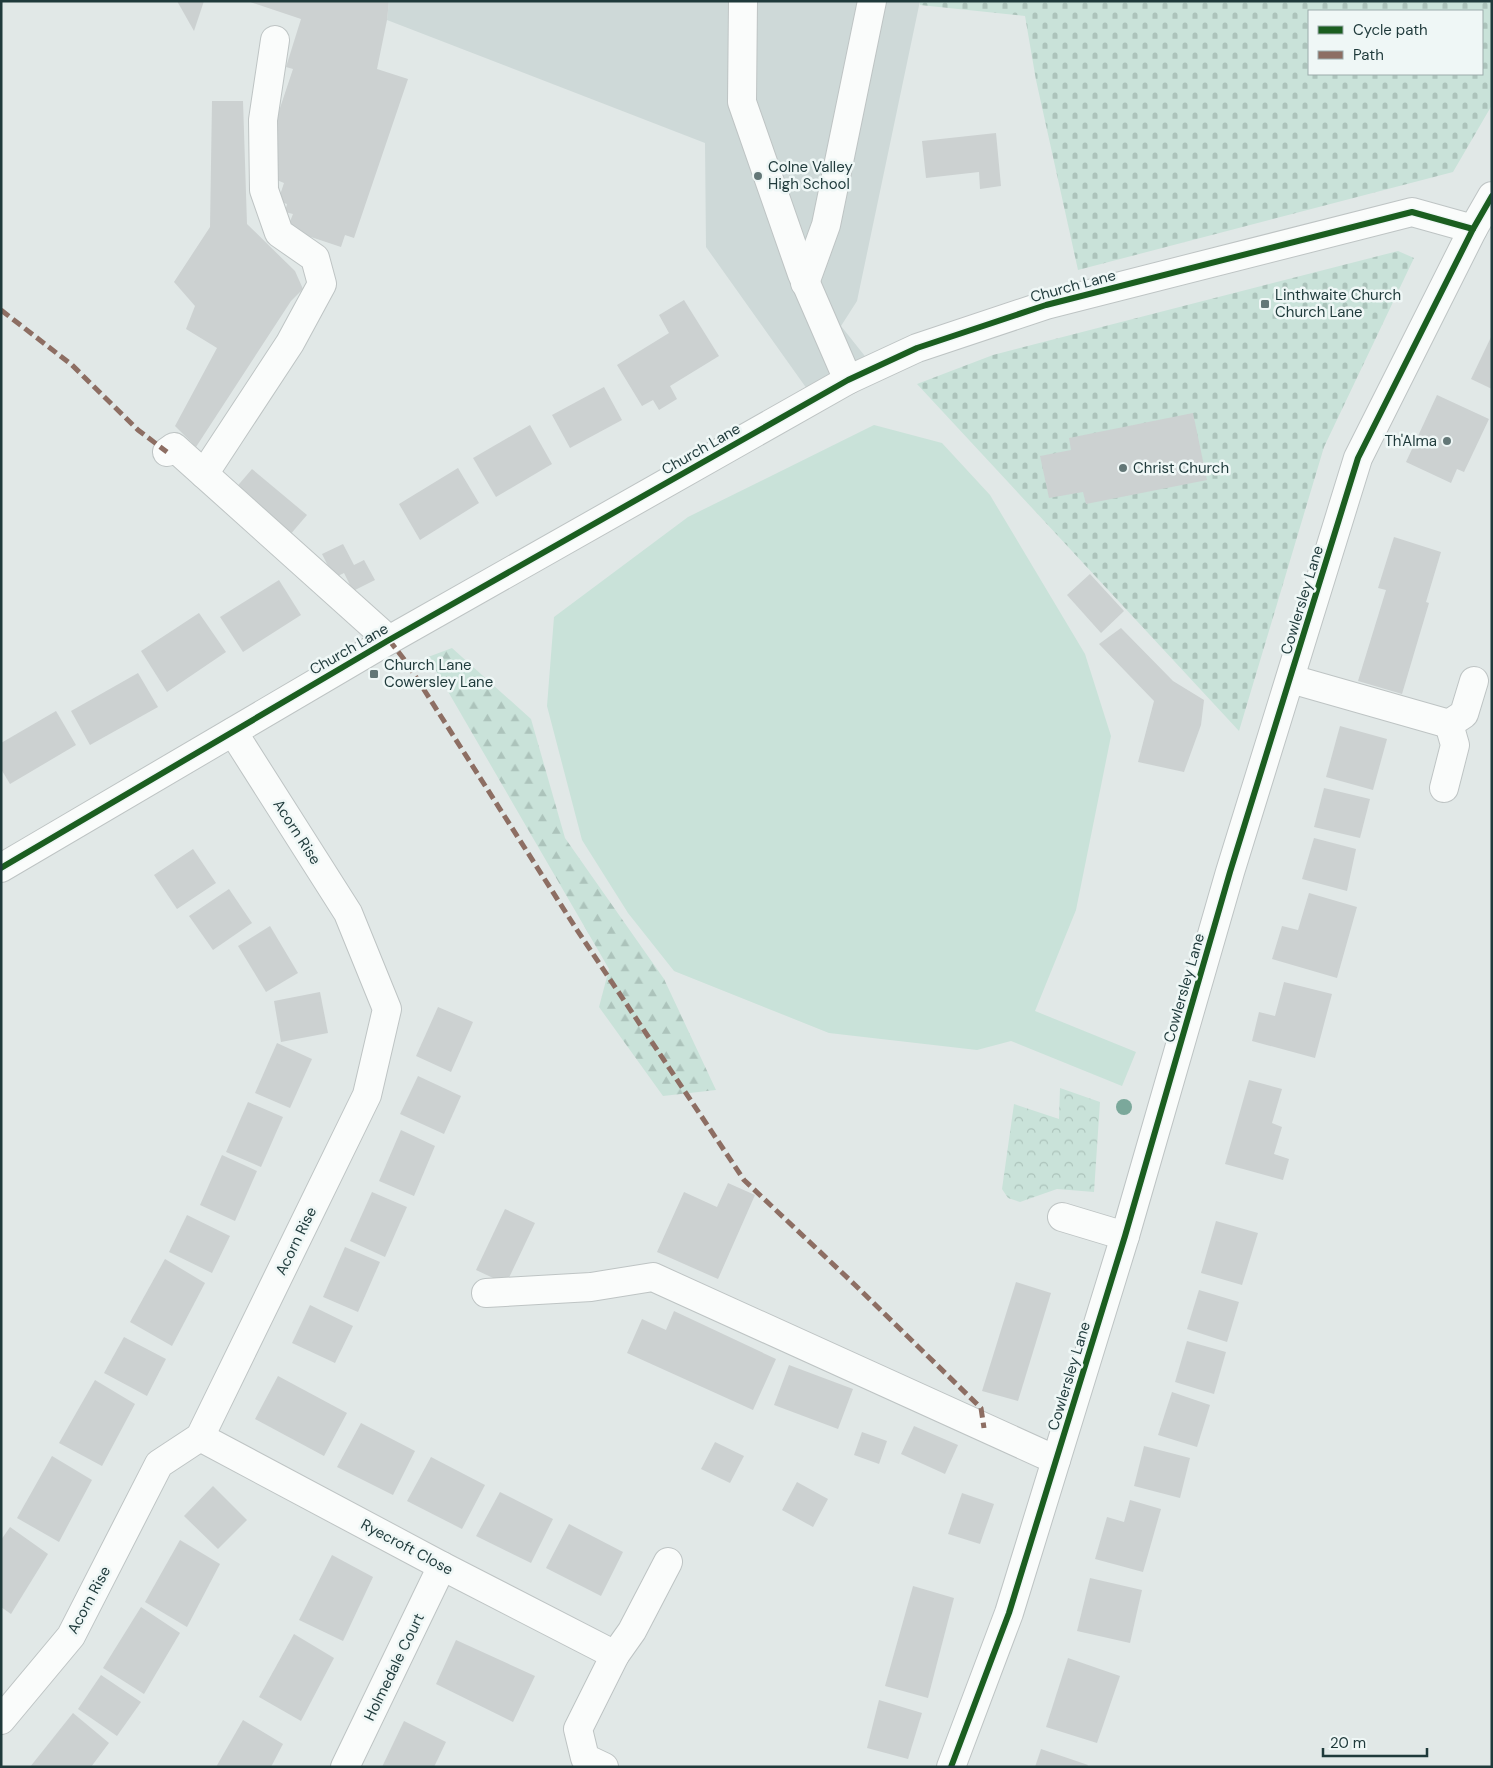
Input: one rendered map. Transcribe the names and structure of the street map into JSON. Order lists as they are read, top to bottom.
{
  "streets": {
    "street": [
      "Church Lane",
      "Cowlersley Lane",
      "Acorn Rise",
      "Ryecroft Close",
      "Holmedale Court"
    ]
  },
  "crossings": [
    ["Church Lane", "Cowlersley Lane"],
    ["Church Lane", "Acorn Rise"],
    ["Acorn Rise", "Ryecroft Close"],
    ["Ryecroft Close", "Holmedale Court"]
  ],
  "places": {
    "other": ["Colne Valley High School", "Th'Alma", "Christ Church"],
    "transit": ["Linthwaite Church Church Lane", "Church Lane Cowersley Lane"]
  },
  "legend": ["Cycle path", "Path"],
  "scale_bar": "20 m"
}
